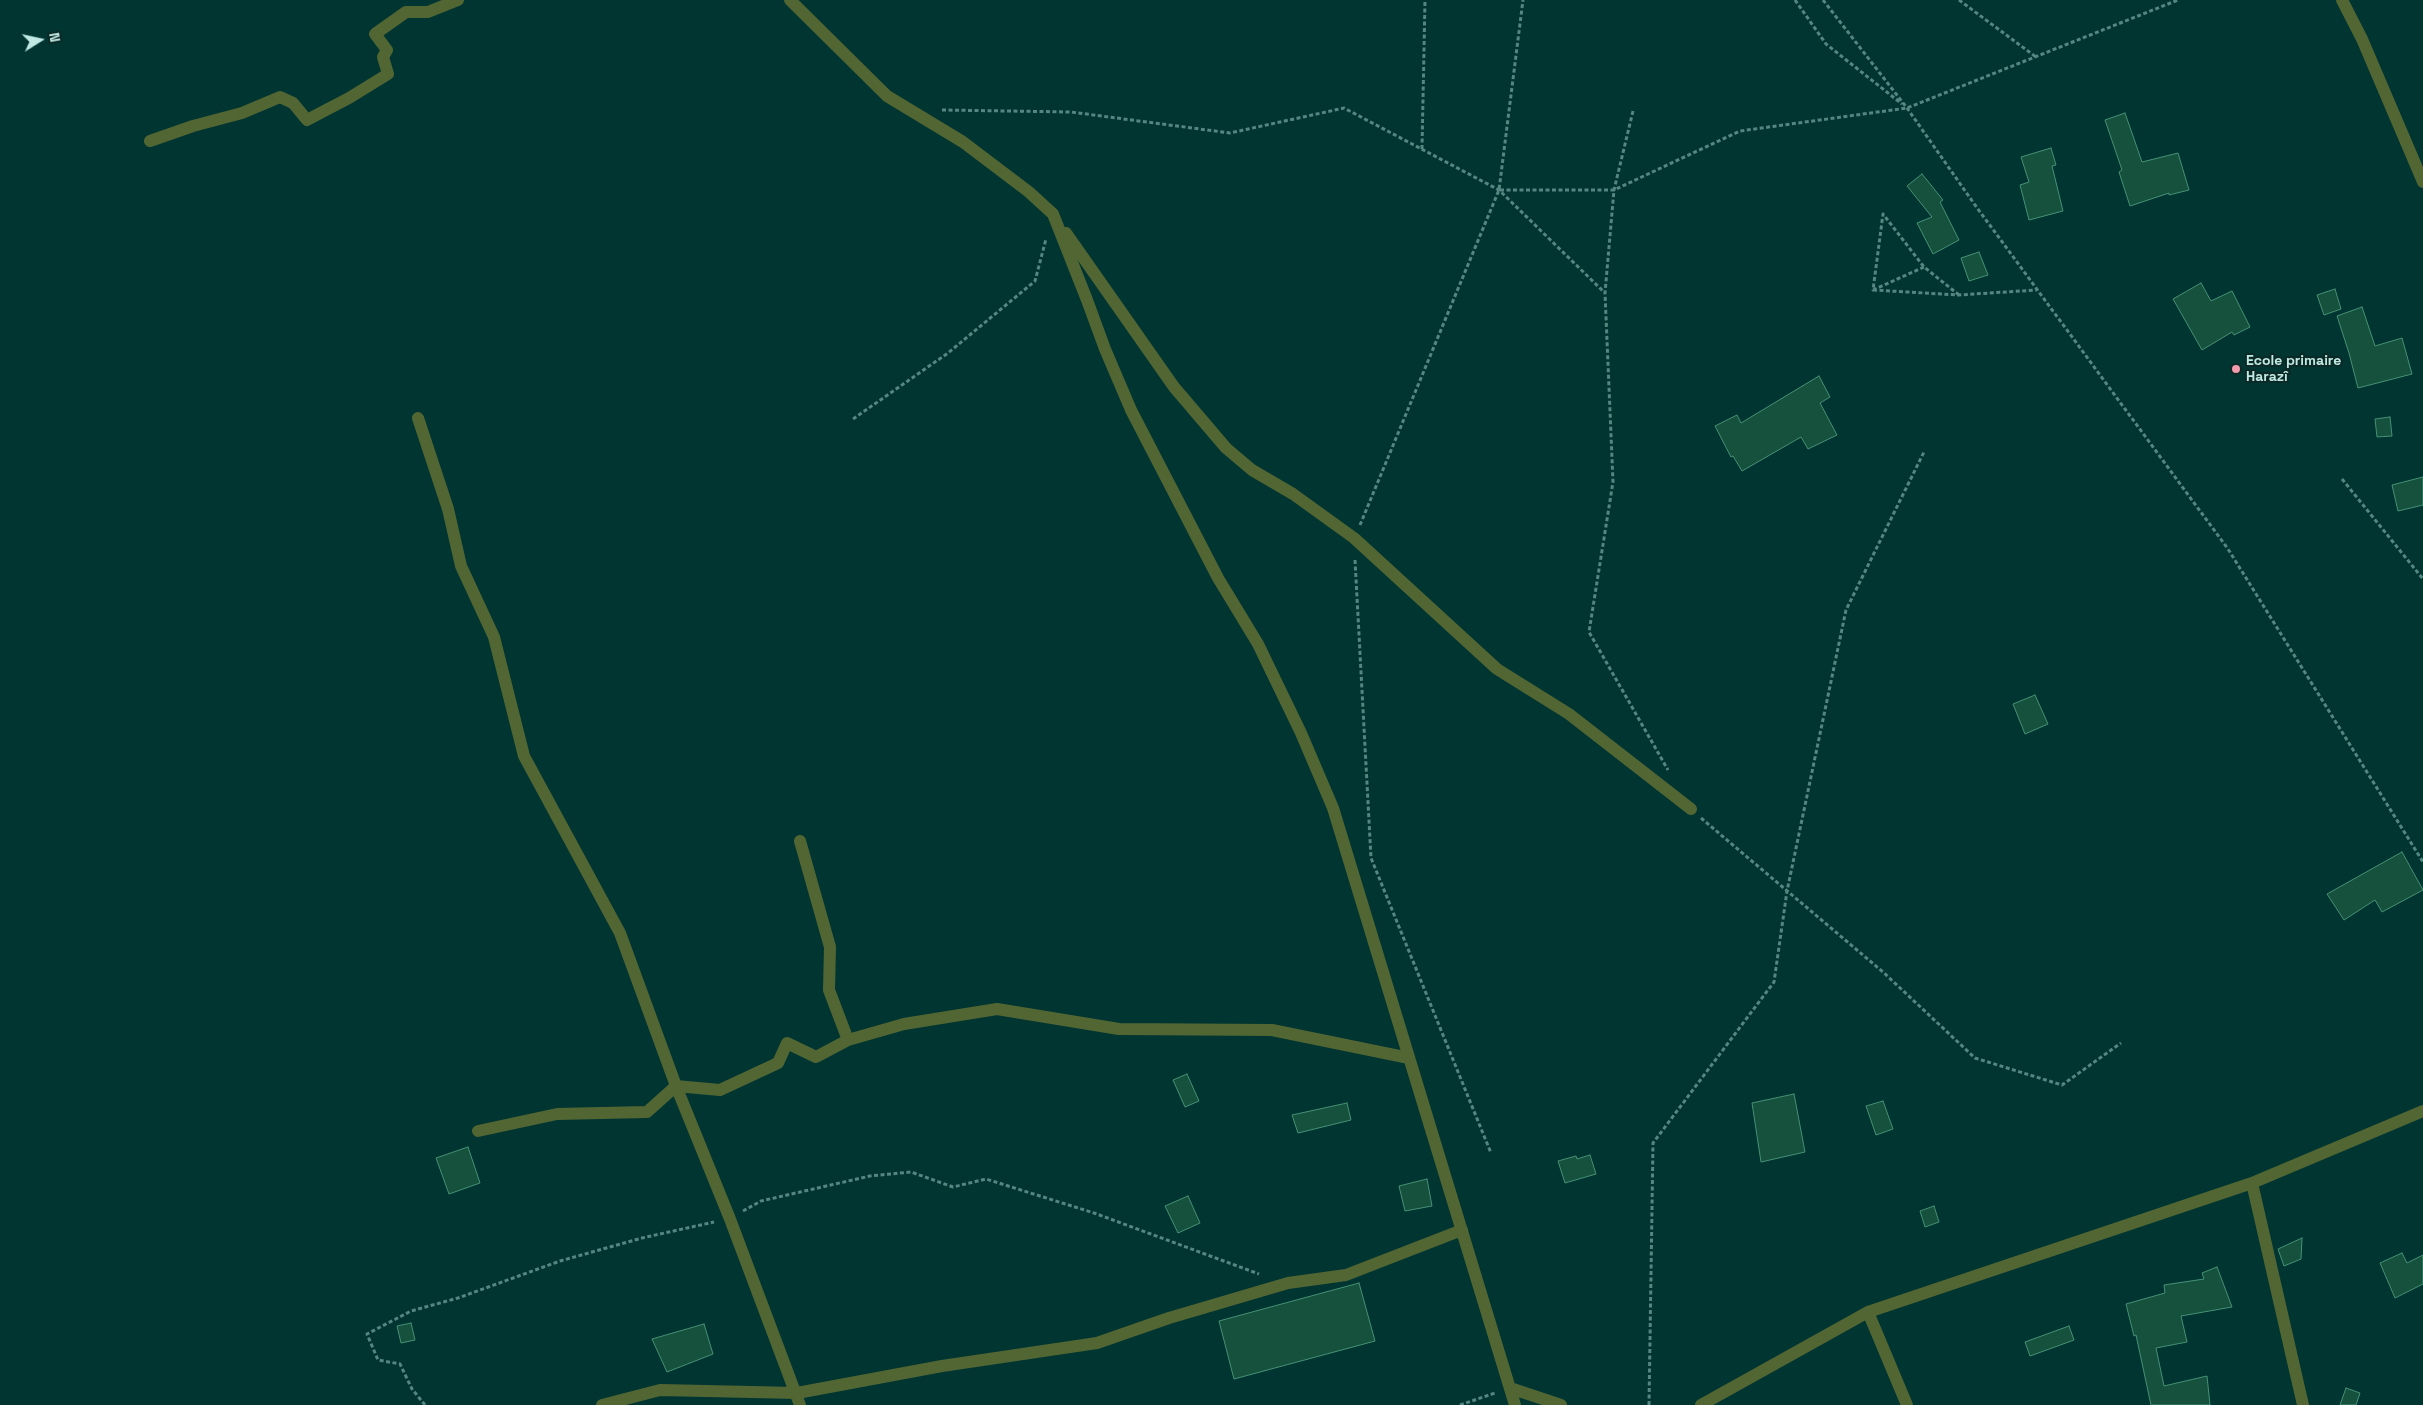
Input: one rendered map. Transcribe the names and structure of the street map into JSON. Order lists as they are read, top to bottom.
{
  "places": ["Ecole primaire Harazî"],
  "north": "right"
}
